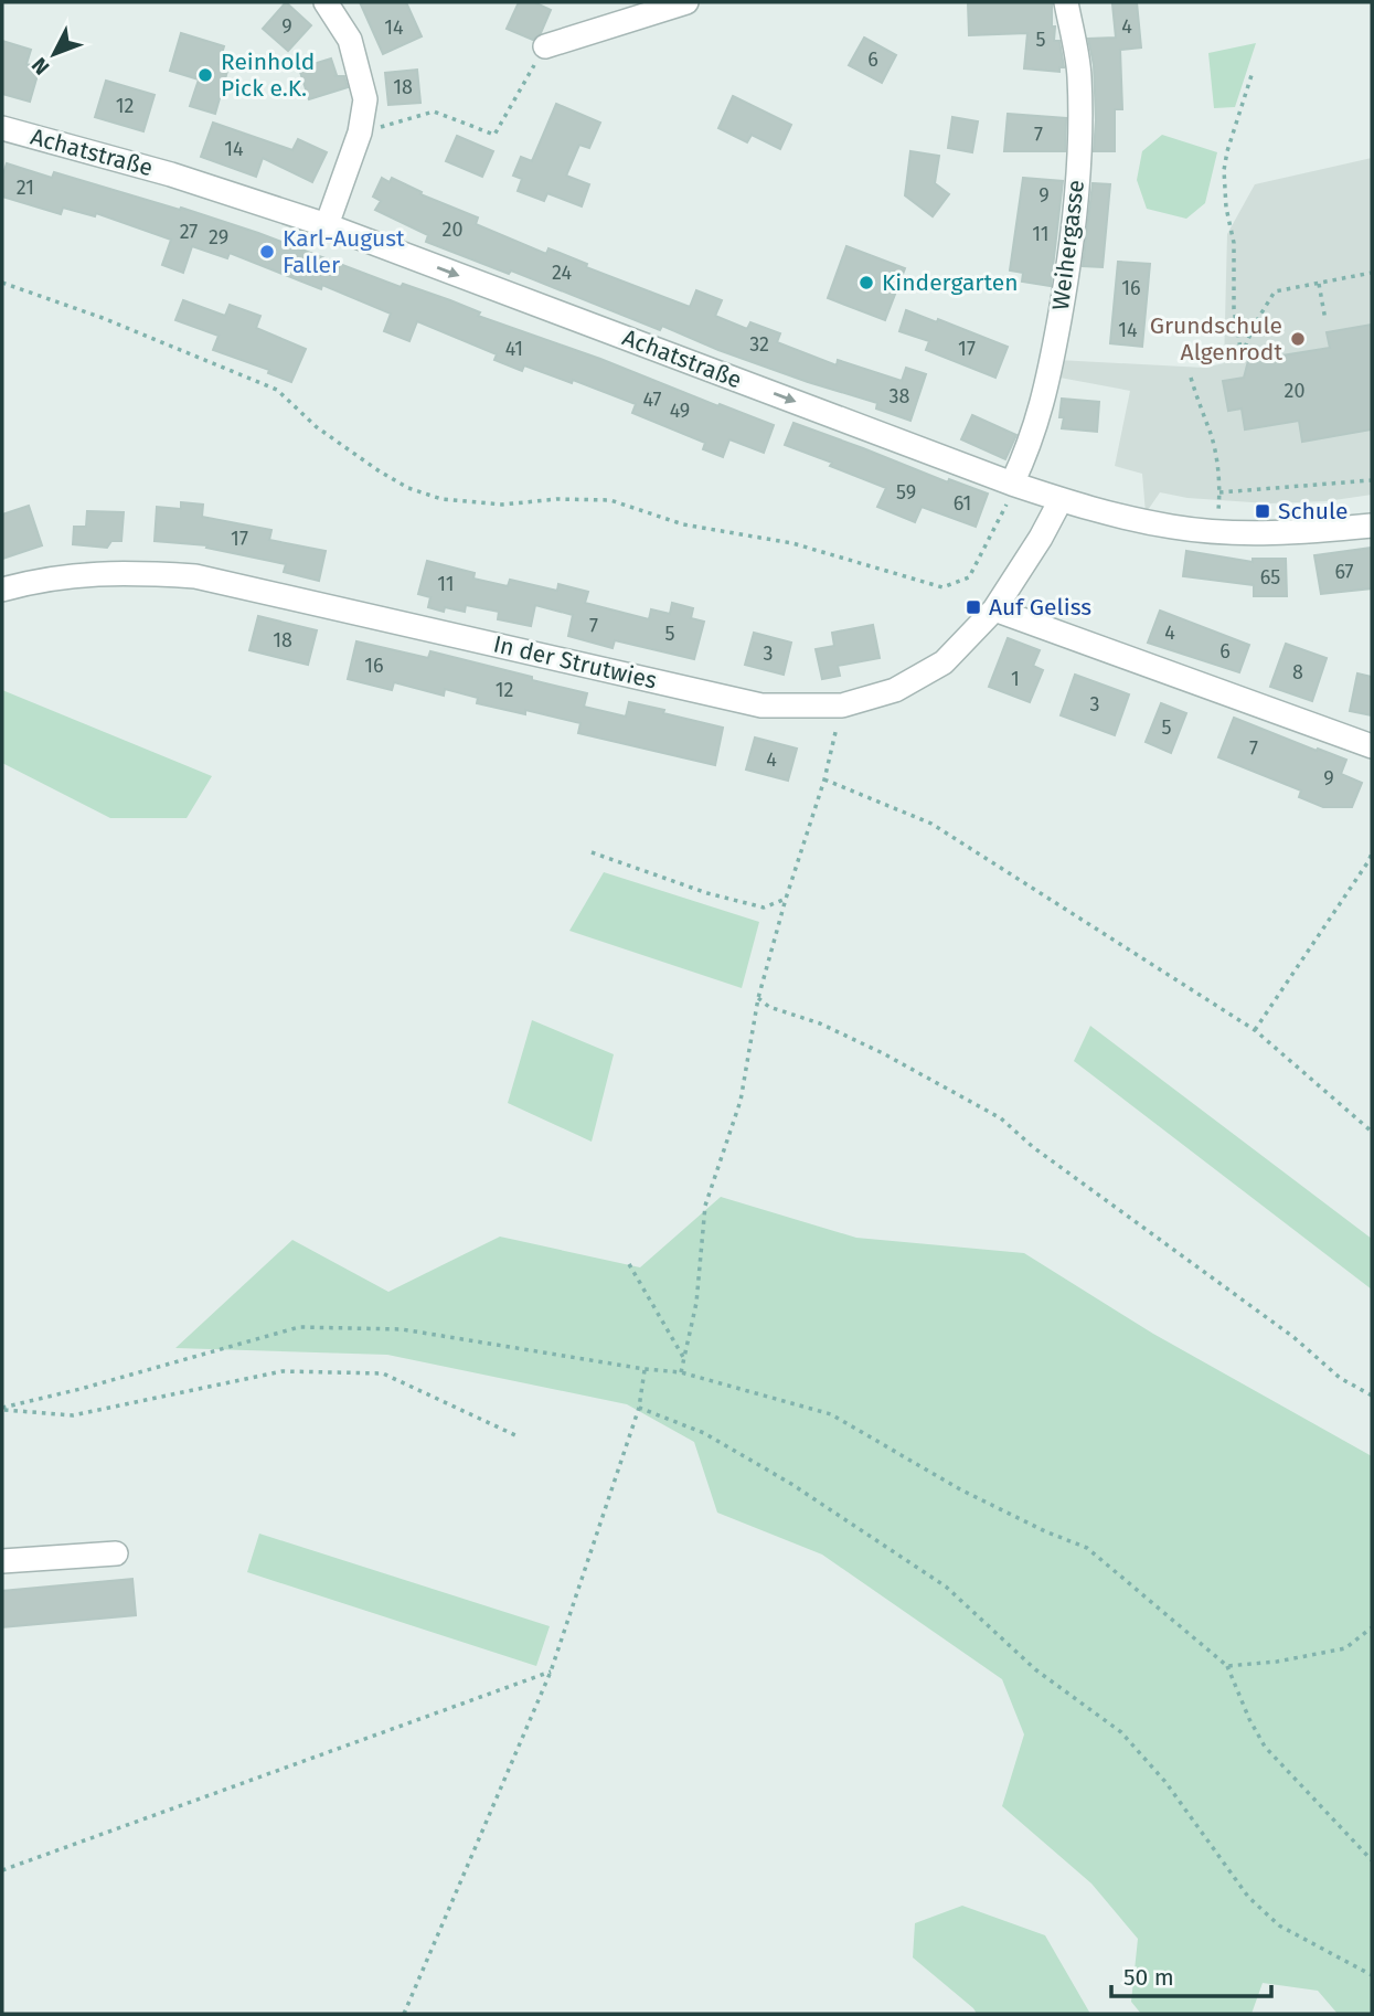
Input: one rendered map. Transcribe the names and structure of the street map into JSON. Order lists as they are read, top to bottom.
{
  "streets": {
    "street": ["Achatstraße", "Weihergasse", "In der Strutwies"]
  },
  "crossings": [
    ["Achatstraße", "Weihergasse"],
    ["Achatstraße", "In der Strutwies"]
  ],
  "one_way": ["Achatstraße"],
  "places": {
    "other": [
      "Reinhold Pick e.K.",
      "Karl-August Faller",
      "Kindergarten",
      "Grundschule Algenrodt"
    ],
    "transit": ["Schule", "Auf Geliss"]
  },
  "house_numbers": [
    "9",
    "4",
    "14",
    "5",
    "6",
    "18",
    "12",
    "7",
    "14",
    "21",
    "9",
    "20",
    "27",
    "11",
    "29",
    "24",
    "16",
    "14",
    "32",
    "41",
    "17",
    "20",
    "38",
    "47",
    "49",
    "59",
    "61",
    "17",
    "67",
    "65",
    "11",
    "7",
    "4",
    "5",
    "18",
    "6",
    "3",
    "16",
    "8",
    "1",
    "12",
    "3",
    "5",
    "7",
    "4",
    "9"
  ],
  "scale_bar": "50 m",
  "north": "bottom left"
}
